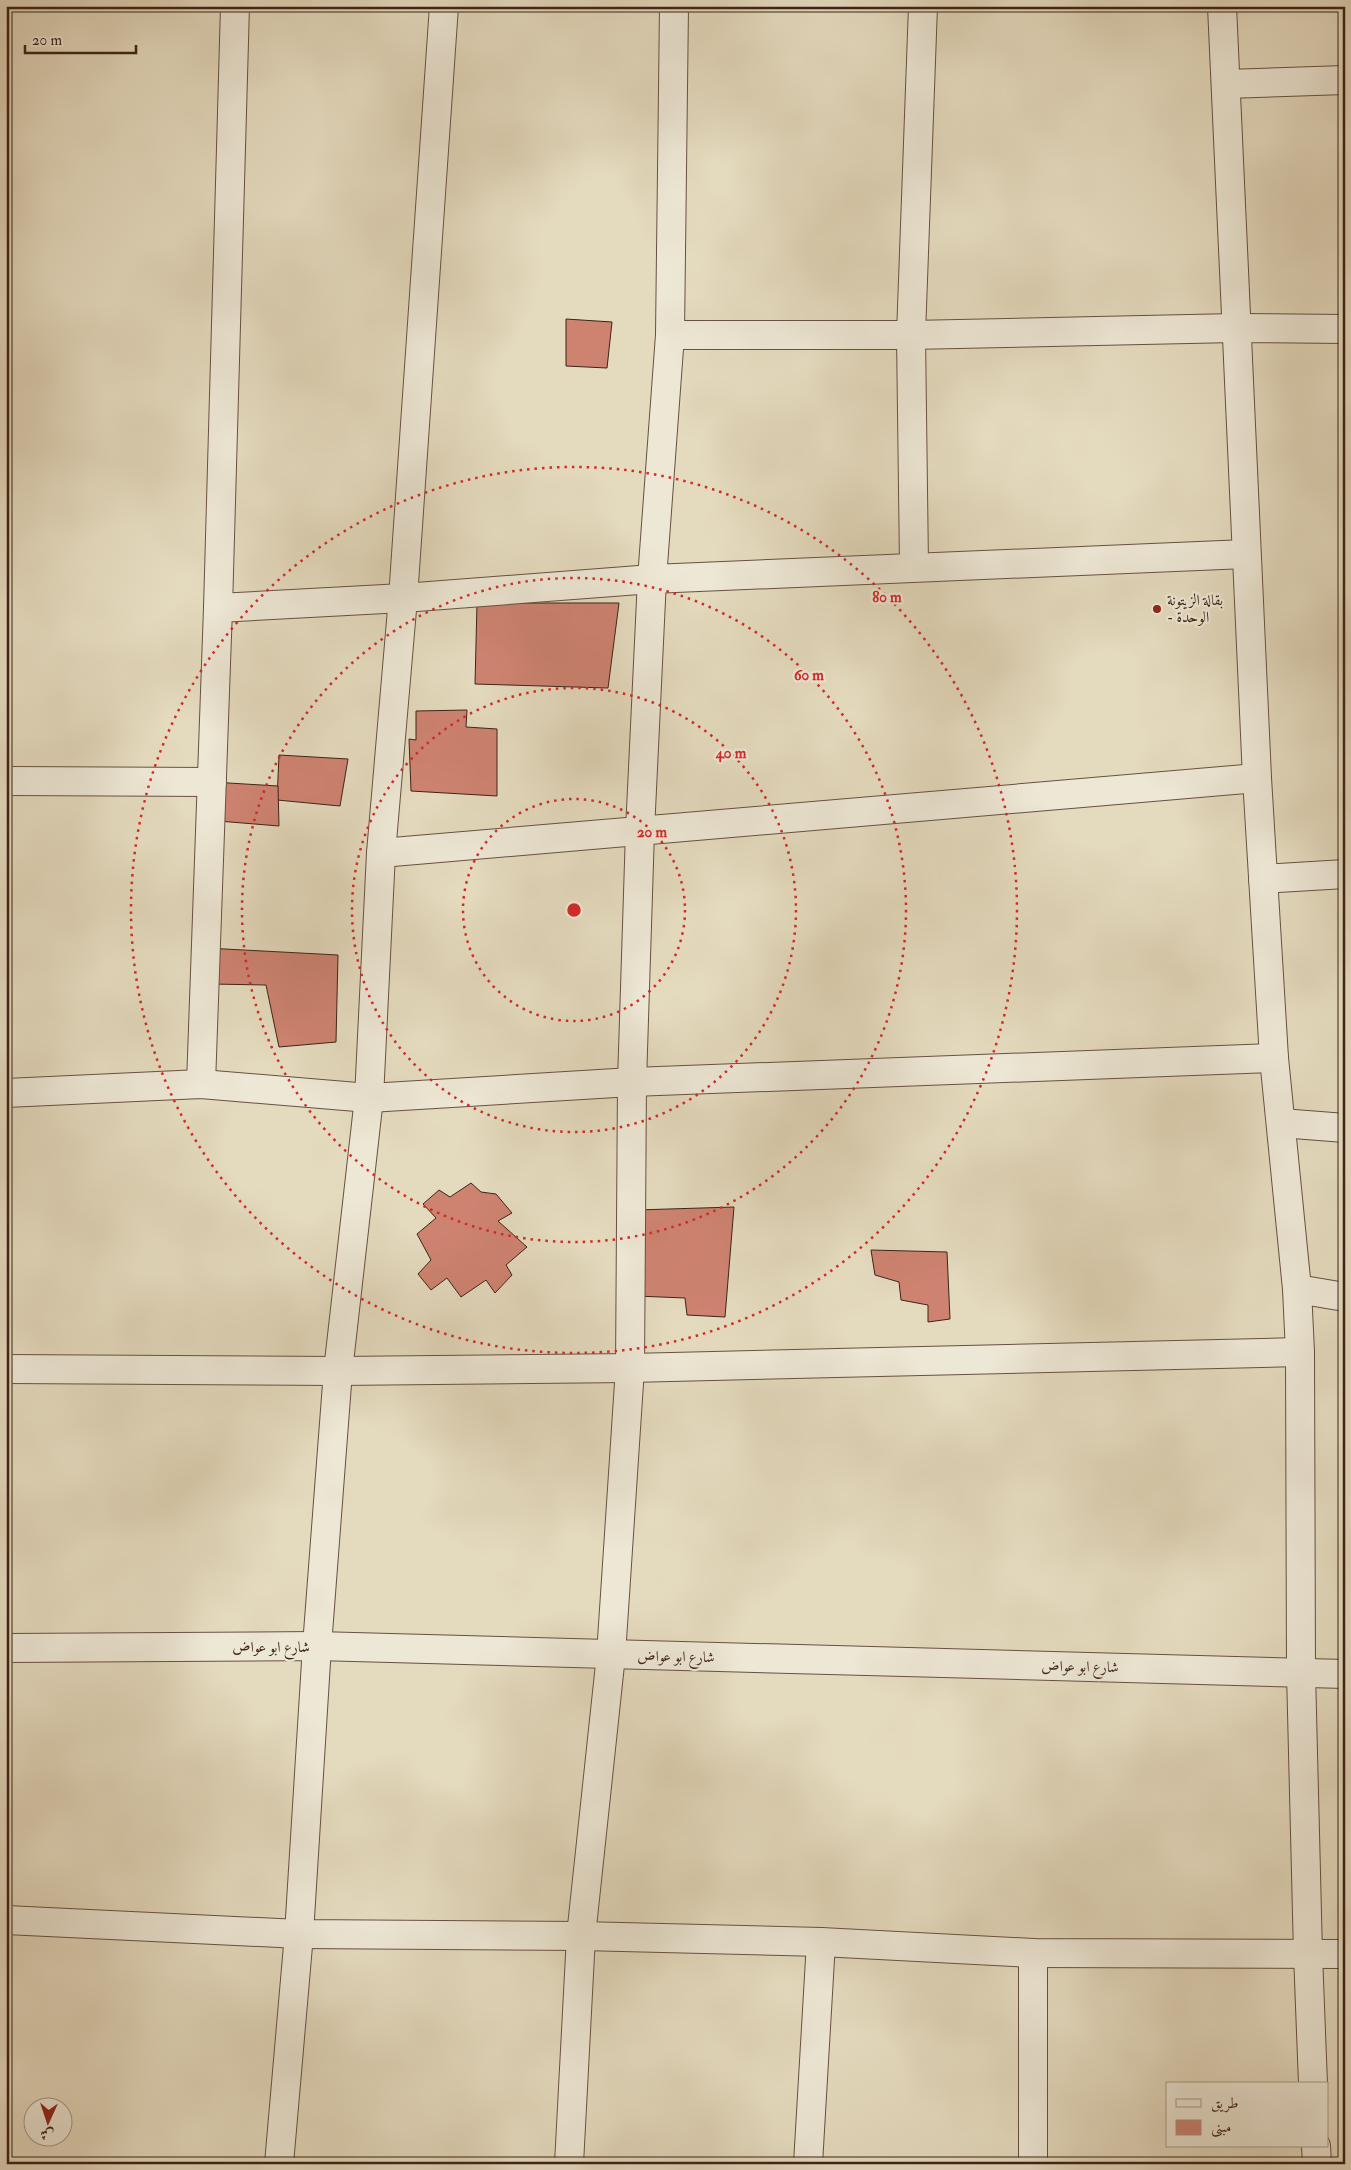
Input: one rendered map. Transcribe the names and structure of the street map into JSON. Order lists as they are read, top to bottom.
{
  "streets": {
    "street": ["شارع ابو عواض"]
  },
  "places": ["بقالة الزيتونة - الوحدة"],
  "legend": ["طريق", "مبنى"],
  "scale_bar": "20 m",
  "north": "bottom",
  "rings": [
    "80 m",
    "60 m",
    "40 m",
    "20 m"
  ]
}
